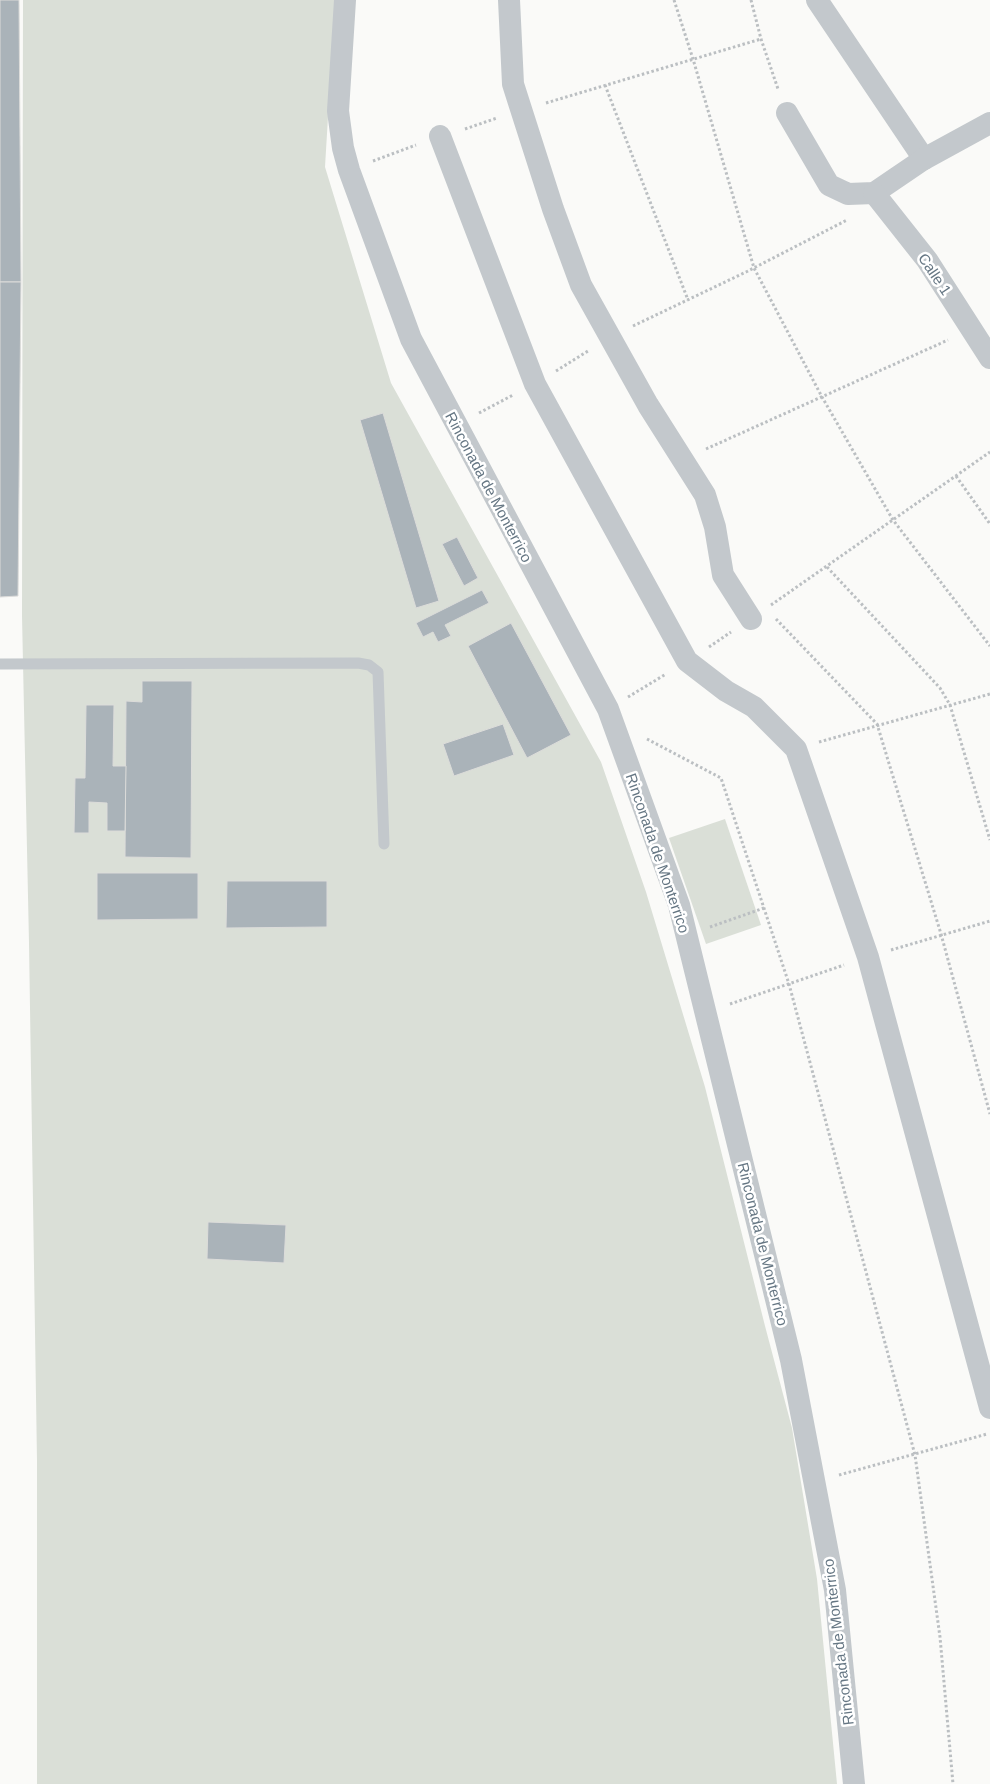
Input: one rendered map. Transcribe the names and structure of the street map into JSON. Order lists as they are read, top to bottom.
{
  "streets": {
    "street": ["Calle 1", "Rinconada de Monterrico"]
  }
}
